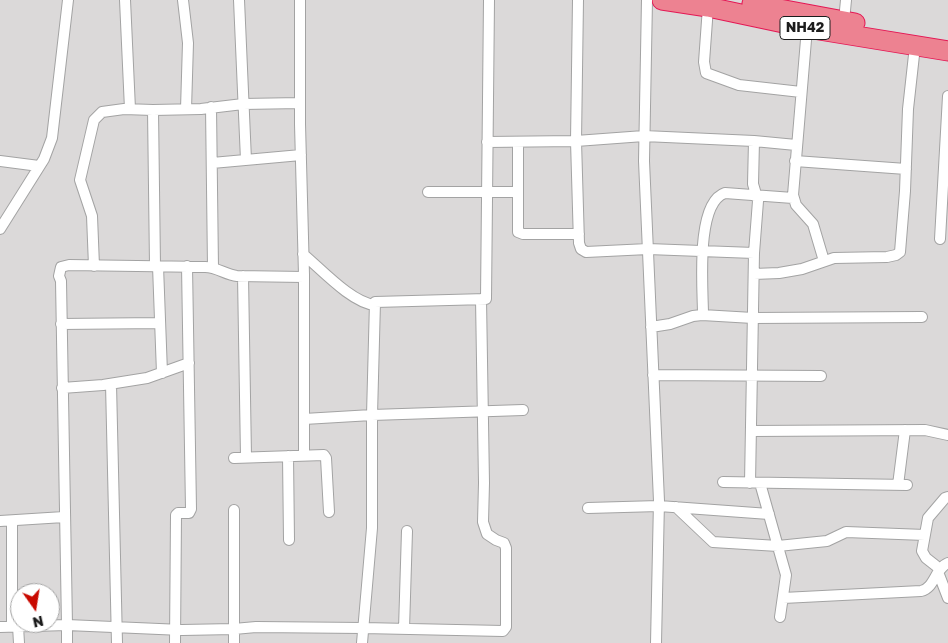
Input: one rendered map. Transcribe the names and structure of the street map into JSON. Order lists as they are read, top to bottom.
{
  "streets": {
    "highway": ["NH42"]
  },
  "north": "bottom"
}
